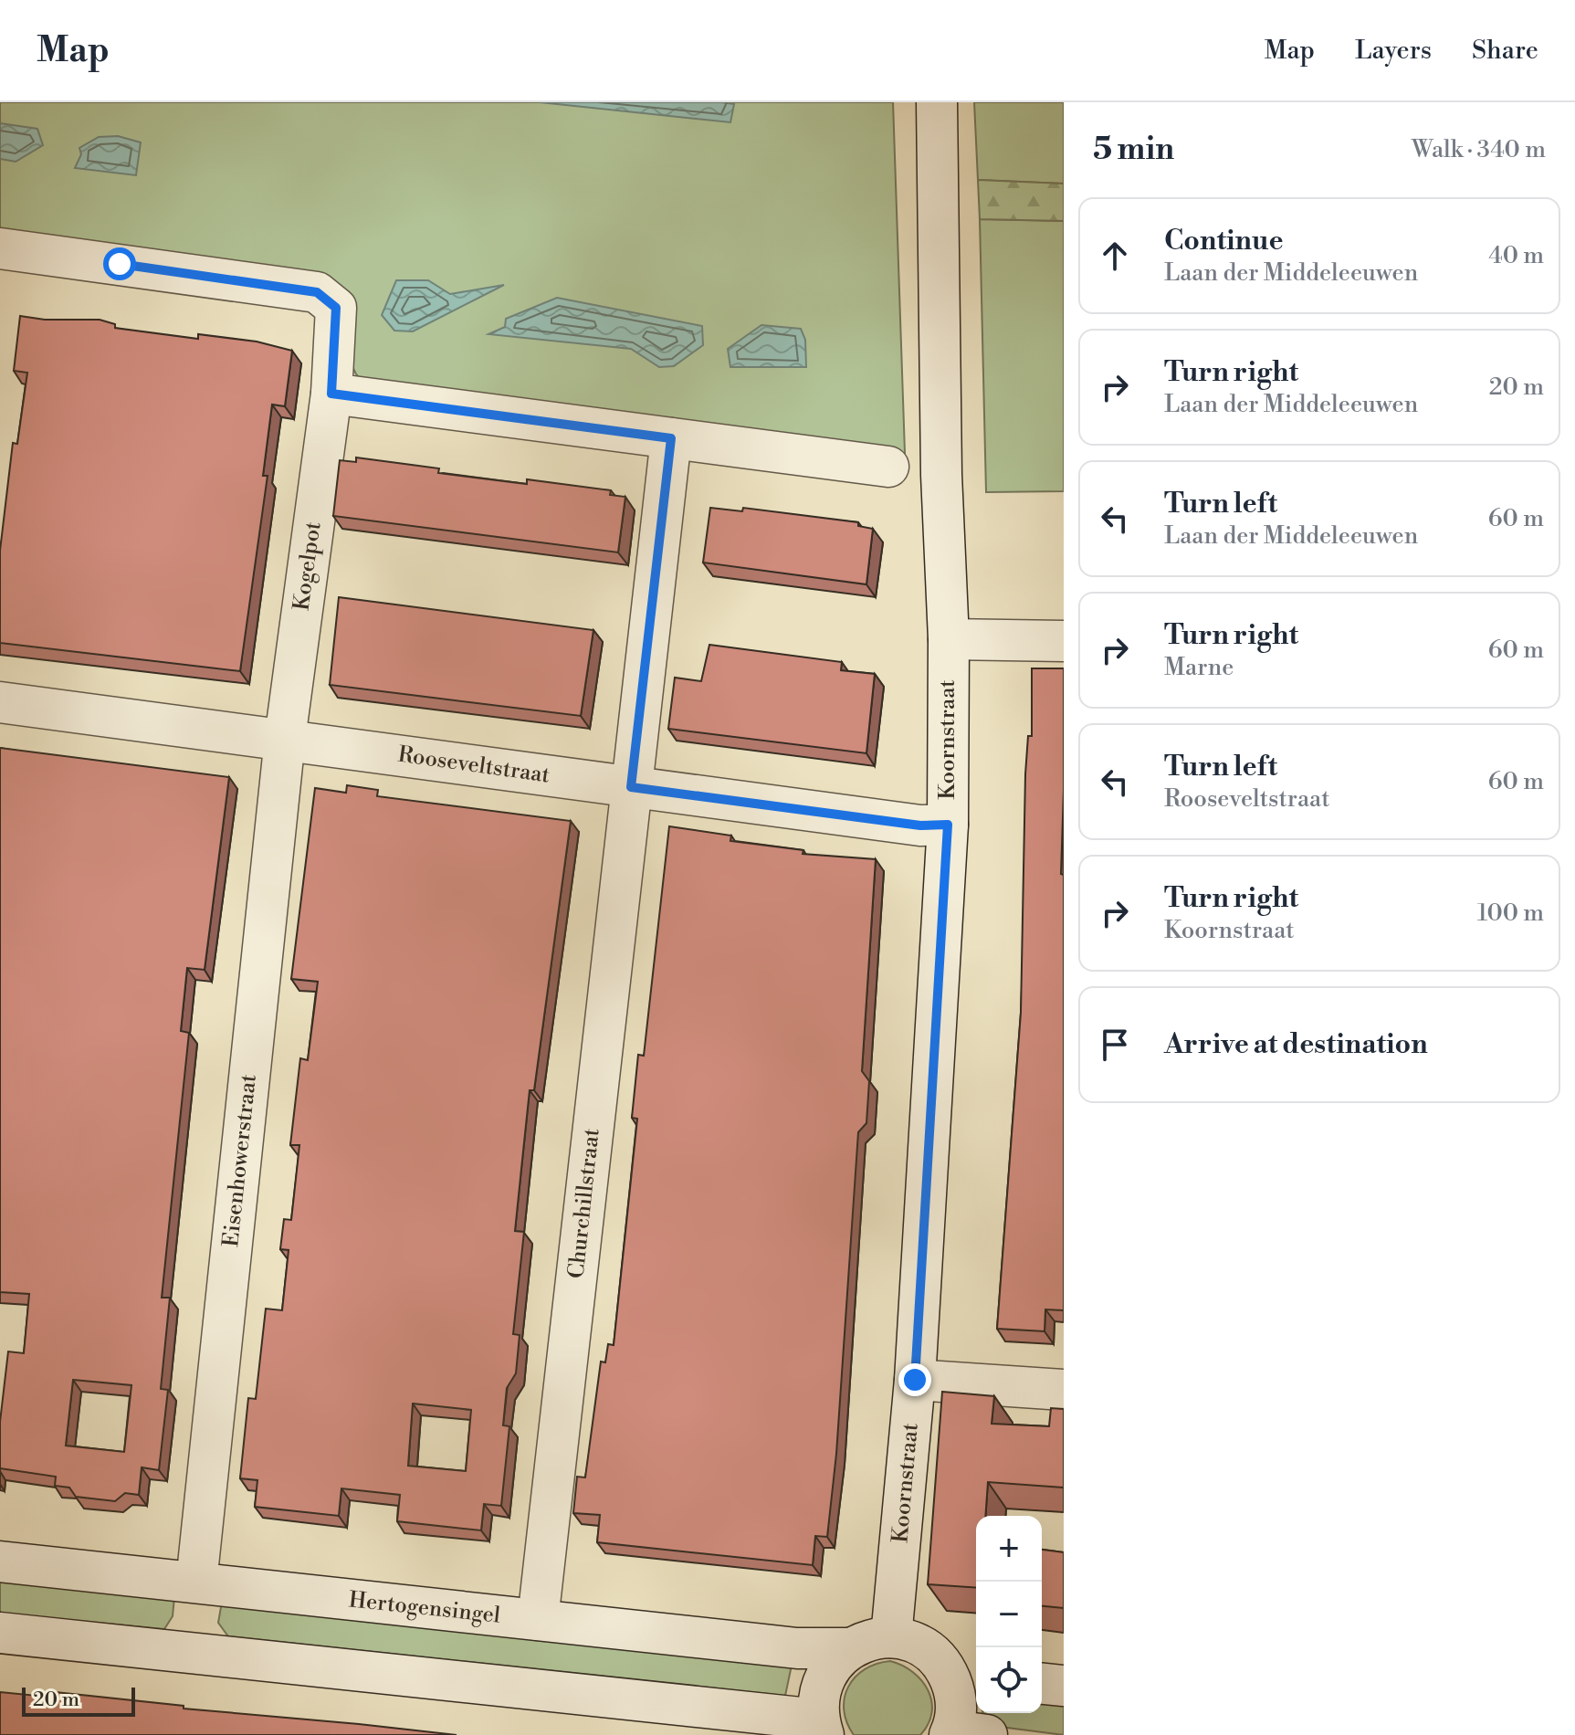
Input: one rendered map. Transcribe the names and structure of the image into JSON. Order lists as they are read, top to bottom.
{
  "streets": {
    "street": [
      "Kogelpot",
      "Koornstraat",
      "Rooseveltstraat",
      "Eisenhowerstraat",
      "Churchillstraat",
      "Hertogensingel"
    ]
  },
  "crossings": [
    ["Kogelpot", "Rooseveltstraat"],
    ["Kogelpot", "Eisenhowerstraat"],
    ["Koornstraat", "Rooseveltstraat"],
    ["Koornstraat", "Hertogensingel"],
    ["Rooseveltstraat", "Eisenhowerstraat"],
    ["Rooseveltstraat", "Churchillstraat"],
    ["Eisenhowerstraat", "Hertogensingel"],
    ["Churchillstraat", "Hertogensingel"]
  ],
  "scale_bar": "20 m",
  "page": {
    "header": "Map",
    "nav": ["Map", "Layers", "Share"],
    "heading": ["5 min", "Walk · 340 m"],
    "list": [
      ["Continue", "Laan der Middeleeuwen", "40 m"],
      ["Turn right", "Laan der Middeleeuwen", "20 m"],
      ["Turn left", "Laan der Middeleeuwen", "60 m"],
      ["Turn right", "Marne", "60 m"],
      ["Turn left", "Rooseveltstraat", "60 m"],
      ["Turn right", "Koornstraat", "100 m"],
      "Arrive at destination"
    ],
    "map_buttons": ["+", "−"],
    "scale": "20 m"
  }
}
